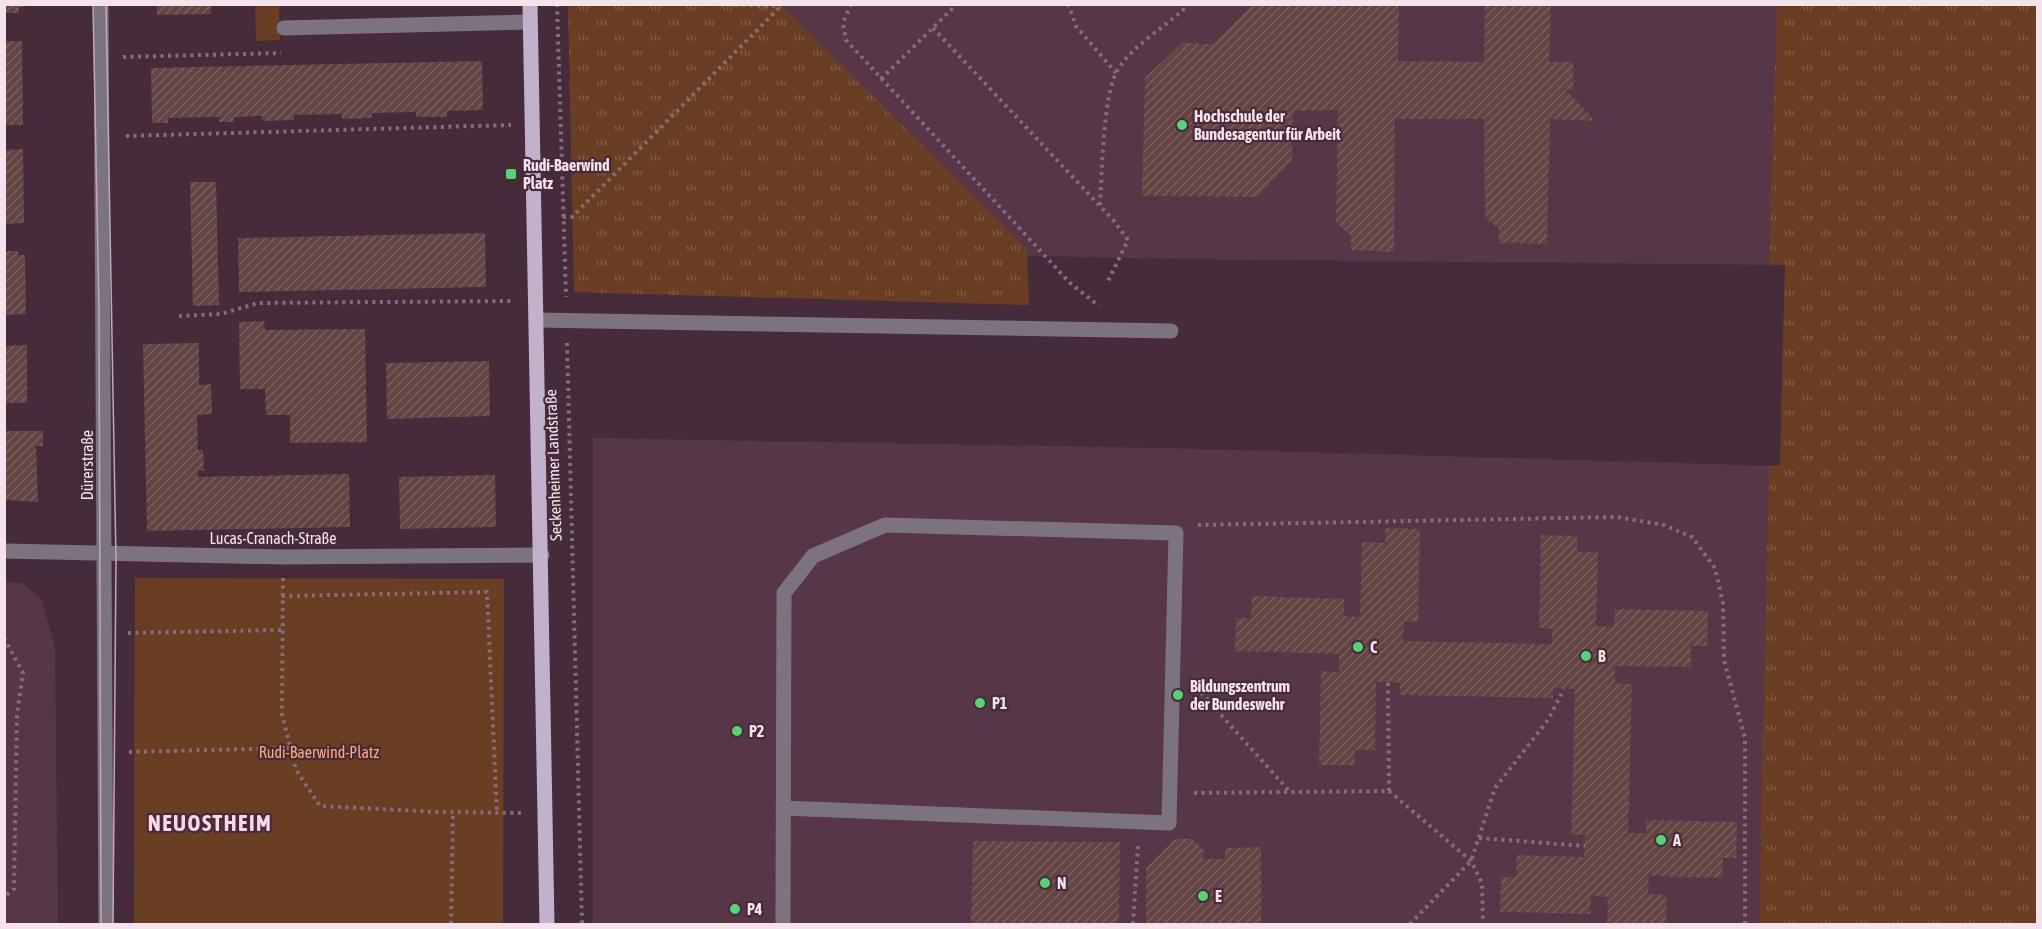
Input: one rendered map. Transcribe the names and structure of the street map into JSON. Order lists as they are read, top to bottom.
{
  "streets": {
    "main road": ["Seckenheimer Landstraße"],
    "street": ["Dürerstraße", "Lucas-Cranach-Straße"]
  },
  "crossings": [
    ["Dürerstraße", "Lucas-Cranach-Straße"],
    ["Seckenheimer Landstraße", "Lucas-Cranach-Straße"]
  ],
  "districts": ["NEUOSTHEIM"],
  "parks": ["Rudi-Baerwind-Platz"],
  "places": {
    "other": [
      "Hochschule der Bundesagentur für Arbeit",
      "C",
      "B",
      "Bildungszentrum der Bundeswehr",
      "P1",
      "P2",
      "A",
      "N",
      "E",
      "P4"
    ],
    "transit": ["Rudi-Baerwind Platz"]
  }
}
